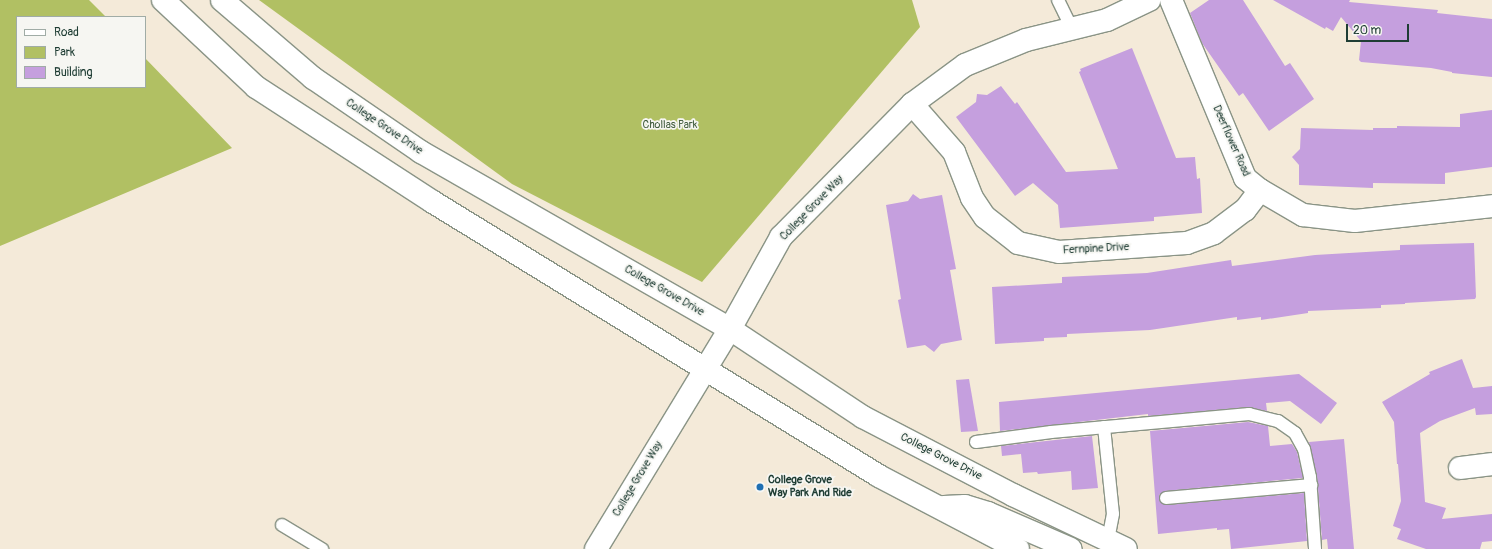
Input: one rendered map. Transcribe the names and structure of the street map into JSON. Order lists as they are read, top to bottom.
{
  "streets": {
    "main road": [
      "College Grove Drive",
      "Deerflower Road",
      "College Grove Way",
      "Fernpine Drive"
    ]
  },
  "crossings": [
    ["College Grove Drive", "College Grove Way"],
    ["Deerflower Road", "Fernpine Drive"],
    ["College Grove Way", "Fernpine Drive"]
  ],
  "parks": ["Chollas Park"],
  "places": ["College Grove Way Park And Ride"],
  "legend": ["Road", "Park", "Building"],
  "scale_bar": "20 m"
}
